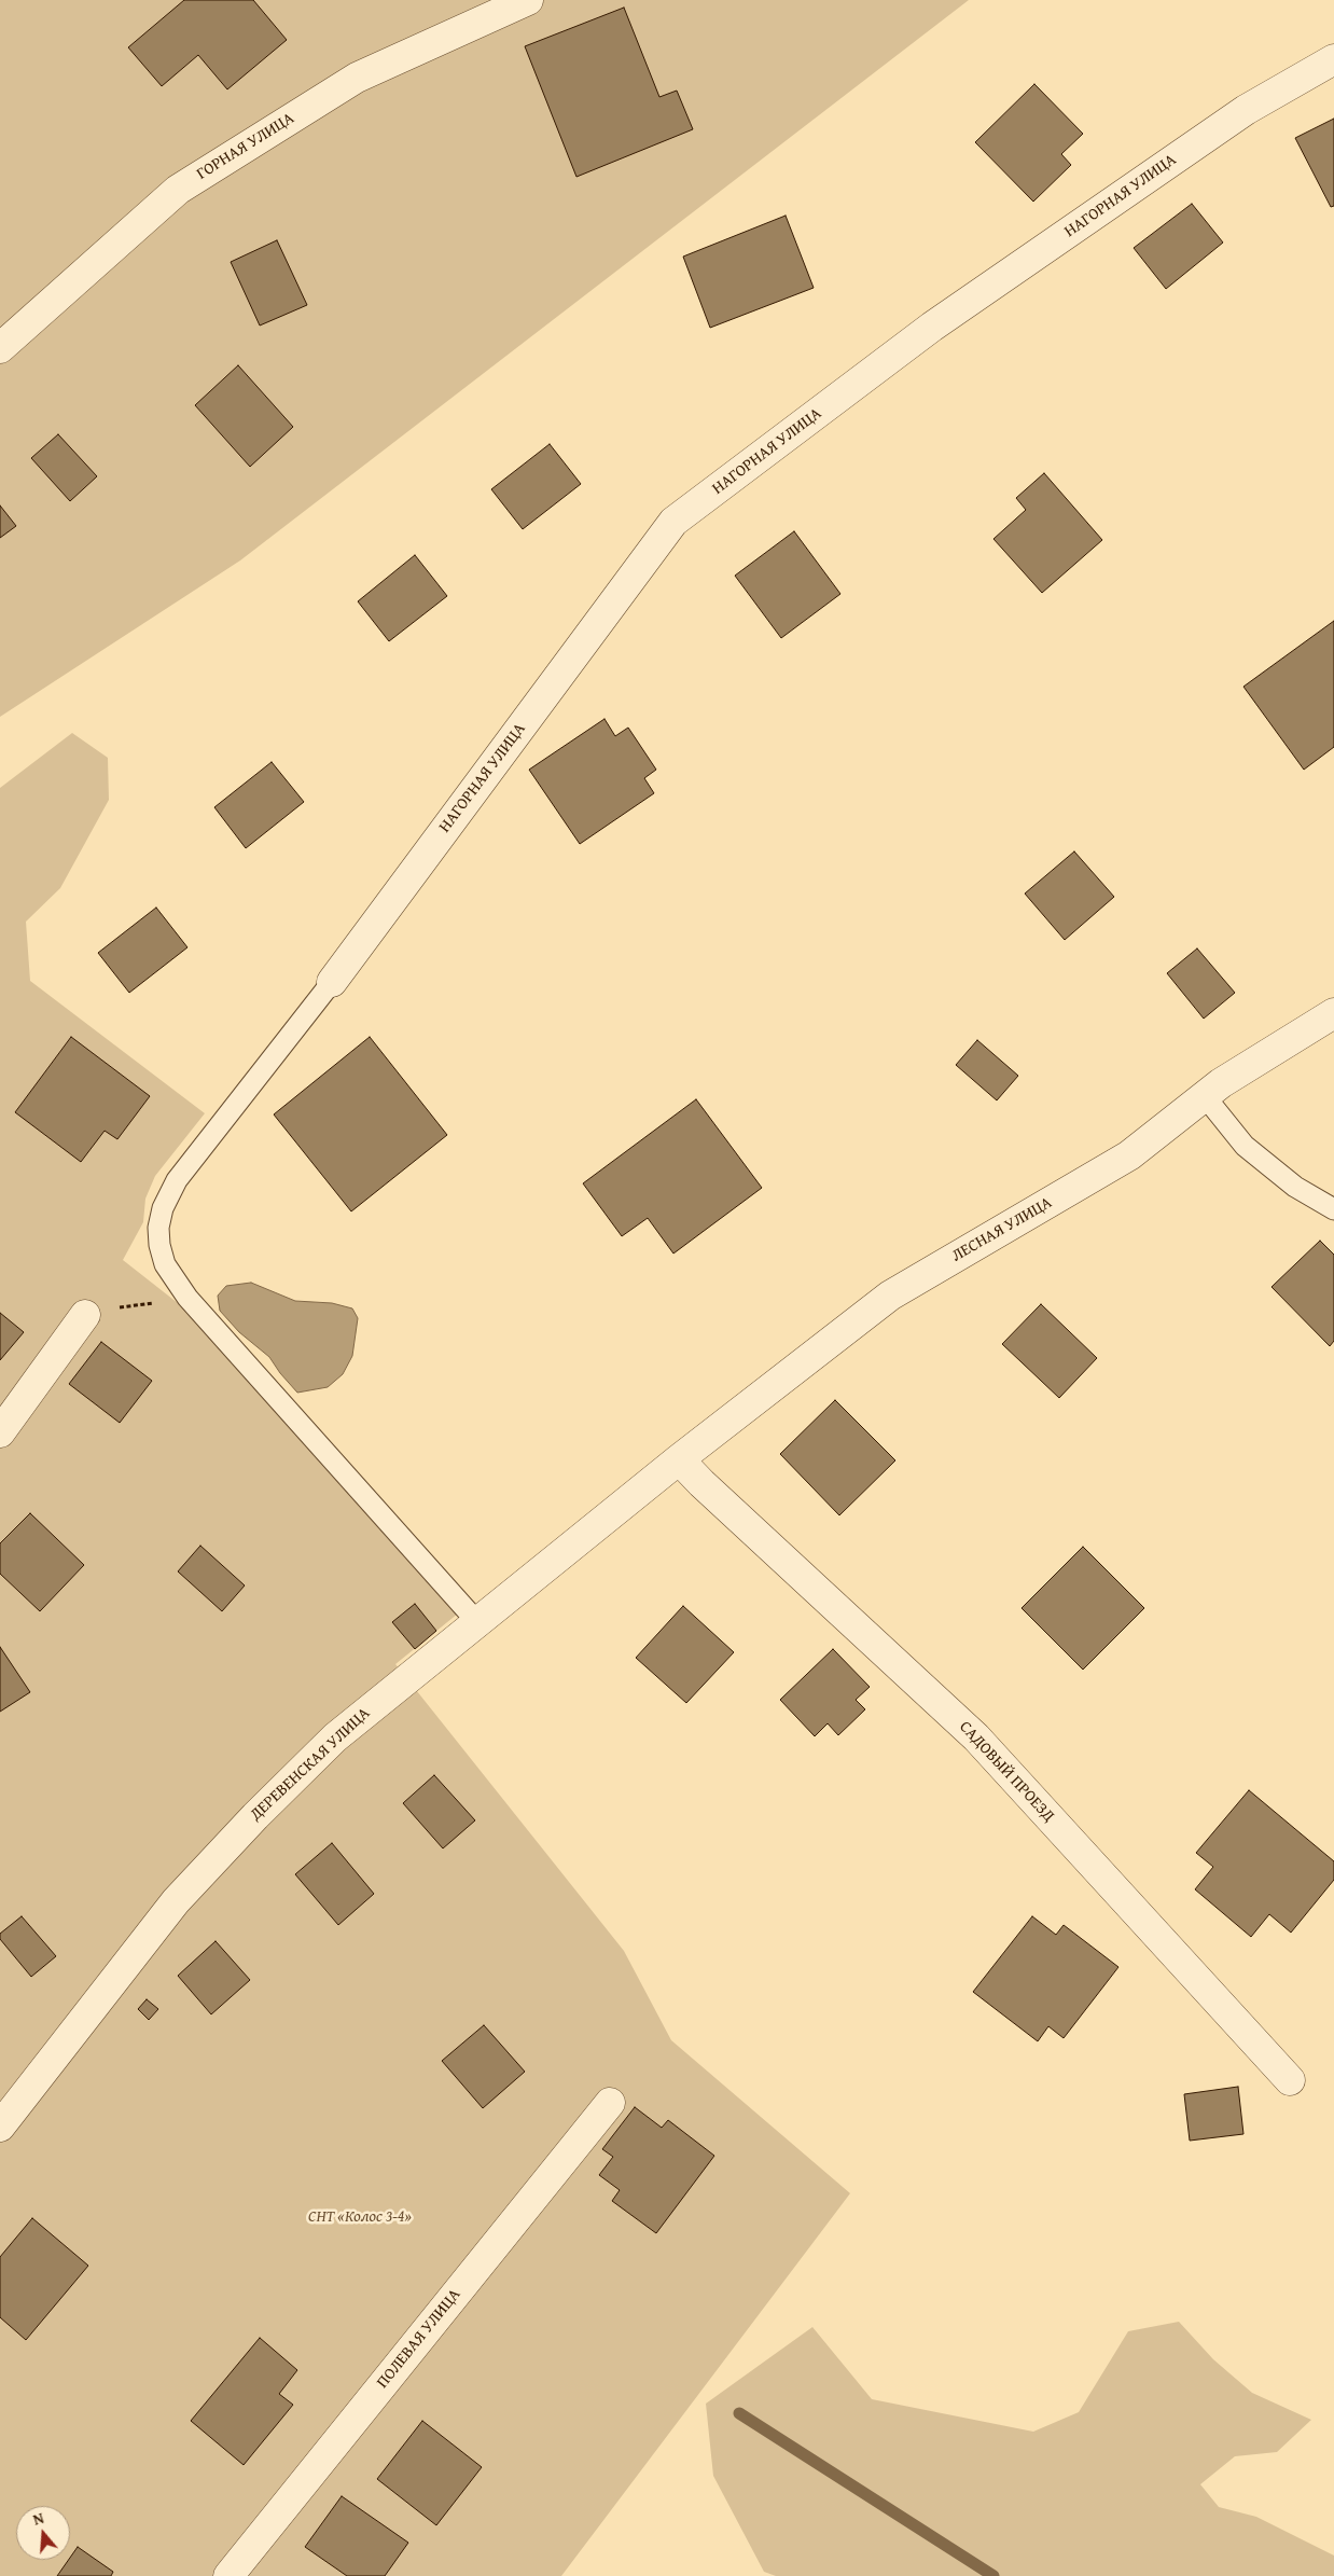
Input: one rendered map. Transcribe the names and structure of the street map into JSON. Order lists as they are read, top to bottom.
{
  "streets": {
    "street": [
      "ГОРНАЯ УЛИЦА",
      "НАГОРНАЯ УЛИЦА",
      "ЛЕСНАЯ УЛИЦА",
      "ДЕРЕВЕНСКАЯ УЛИЦА",
      "САДОВЫЙ ПРОЕЗД",
      "ПОЛЕВАЯ УЛИЦА"
    ]
  },
  "crossings": [
    ["ЛЕСНАЯ УЛИЦА", "ДЕРЕВЕНСКАЯ УЛИЦА"],
    ["ЛЕСНАЯ УЛИЦА", "САДОВЫЙ ПРОЕЗД"],
    ["ДЕРЕВЕНСКАЯ УЛИЦА", "САДОВЫЙ ПРОЕЗД"]
  ],
  "parks": ["СНТ «Колос 3-4»"],
  "north": "top"
}
